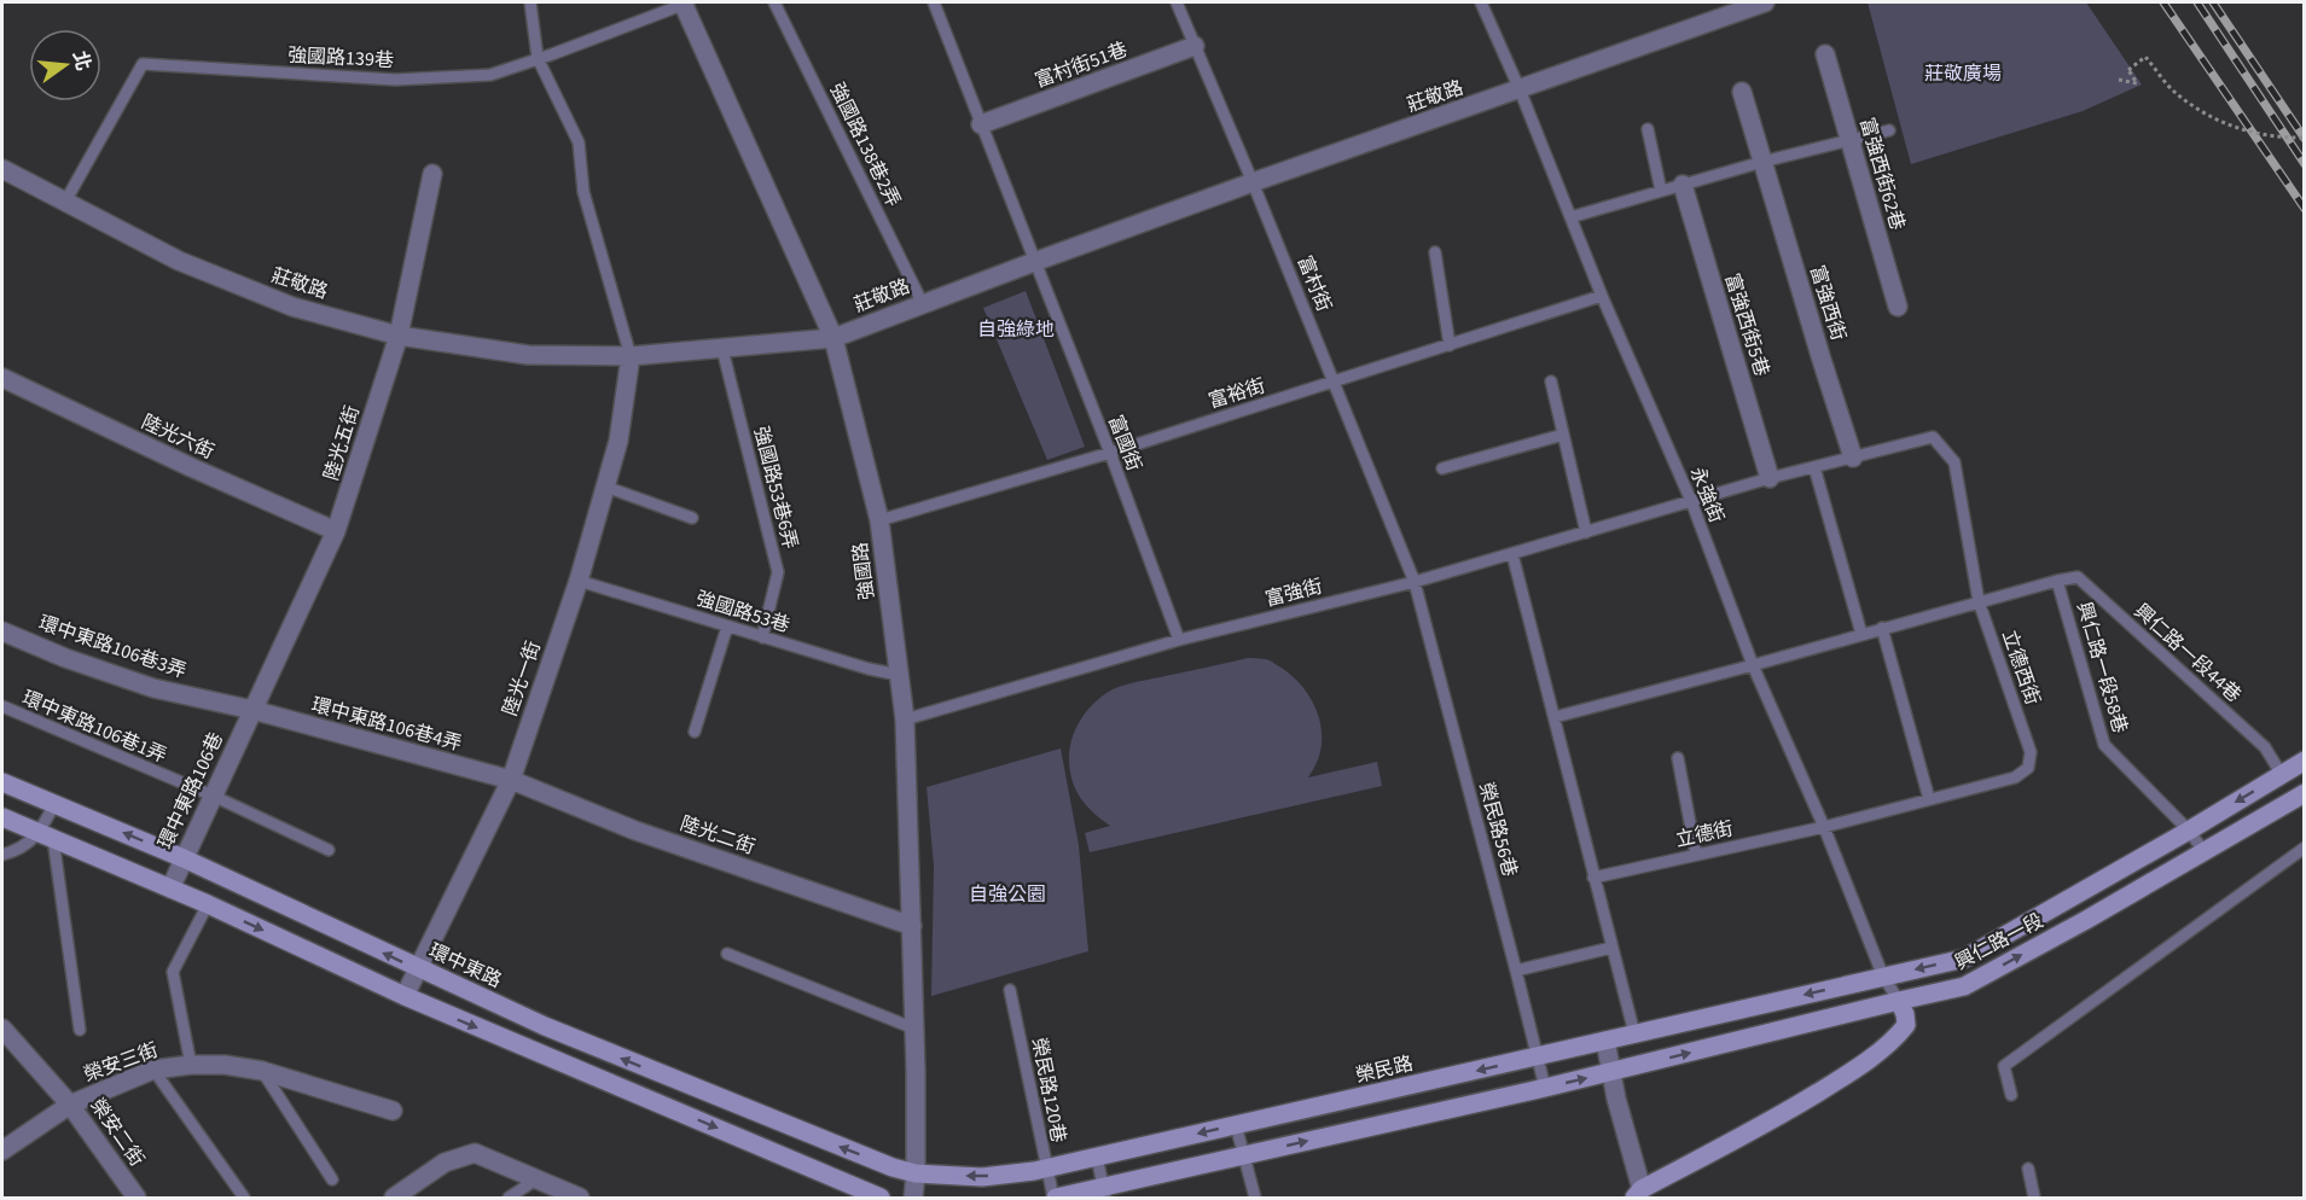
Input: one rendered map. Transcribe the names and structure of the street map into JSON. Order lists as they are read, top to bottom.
{
  "streets": {
    "street": [
      "富村街51巷",
      "莊敬路",
      "富強西街62巷",
      "富強西街",
      "富強西街5巷",
      "陸光六街",
      "陸光五街",
      "強國路",
      "環中東路106巷3弄",
      "陸光一街",
      "環中東路106巷4弄",
      "環中東路106巷",
      "陸光二街",
      "興仁路一段",
      "環中東路",
      "榮安三街",
      "榮民路",
      "榮安二街"
    ],
    "lane": [
      "強國路139巷",
      "強國路138巷2弄",
      "富村街",
      "富裕街",
      "富國街",
      "強國路53巷6弄",
      "永強街",
      "富強街",
      "強國路53巷",
      "興仁路一段44巷",
      "立德西街",
      "興仁路一段58巷",
      "環中東路106巷1弄",
      "榮民路56巷",
      "立德街",
      "榮民路120巷"
    ]
  },
  "crossings": [
    ["強國路139巷", "莊敬路"],
    ["強國路139巷", "強國路"],
    ["富村街51巷", "富村街"],
    ["莊敬路", "強國路138巷2弄"],
    ["莊敬路", "富村街"],
    ["莊敬路", "陸光五街"],
    ["莊敬路", "富國街"],
    ["莊敬路", "強國路53巷6弄"],
    ["莊敬路", "永強街"],
    ["莊敬路", "強國路"],
    ["莊敬路", "陸光一街"],
    ["富村街", "富裕街"],
    ["富村街", "富強街"],
    ["富村街", "榮民路56巷"],
    ["富裕街", "富國街"],
    ["富裕街", "永強街"],
    ["富裕街", "強國路"],
    ["陸光六街", "陸光五街"],
    ["陸光五街", "環中東路106巷3弄"],
    ["陸光五街", "環中東路106巷4弄"],
    ["陸光五街", "環中東路106巷"],
    ["富國街", "富強街"],
    ["強國路53巷6弄", "強國路53巷"],
    ["永強街", "富強街"],
    ["永強街", "立德西街"],
    ["永強街", "立德街"],
    ["永強街", "興仁路一段"],
    ["永強街", "榮民路"],
    ["強國路", "富強街"],
    ["強國路", "強國路53巷"],
    ["強國路", "陸光二街"],
    ["強國路", "環中東路"],
    ["強國路", "榮民路"],
    ["富強街", "榮民路56巷"],
    ["強國路53巷", "陸光一街"],
    ["環中東路106巷3弄", "環中東路106巷4弄"],
    ["環中東路106巷3弄", "環中東路106巷"],
    ["興仁路一段44巷", "興仁路一段58巷"],
    ["興仁路一段44巷", "興仁路一段"],
    ["立德西街", "興仁路一段58巷"],
    ["立德西街", "立德街"],
    ["興仁路一段58巷", "興仁路一段"],
    ["陸光一街", "環中東路106巷4弄"],
    ["陸光一街", "陸光二街"],
    ["陸光一街", "環中東路"],
    ["環中東路106巷4弄", "環中東路106巷"],
    ["環中東路106巷4弄", "陸光二街"],
    ["環中東路106巷1弄", "環中東路106巷"],
    ["環中東路106巷", "環中東路"],
    ["榮民路56巷", "榮民路"],
    ["興仁路一段", "榮民路"],
    ["環中東路", "榮民路"],
    ["榮安三街", "榮安二街"],
    ["榮民路", "榮民路120巷"]
  ],
  "parks": ["莊敬廣場", "自強綠地", "自強公園"],
  "north": "right"
}
